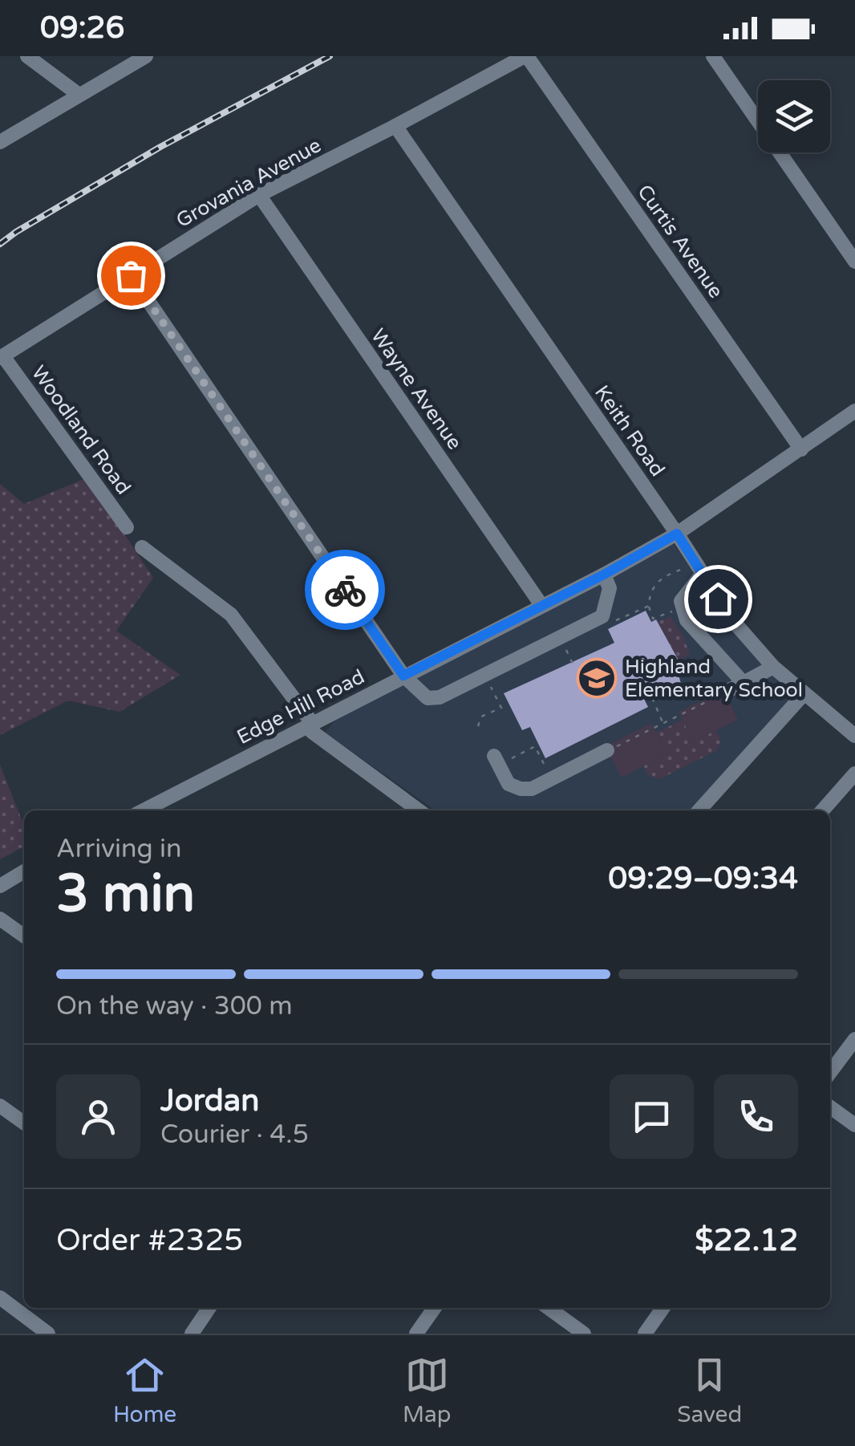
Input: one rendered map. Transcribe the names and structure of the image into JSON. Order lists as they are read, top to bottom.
{
  "streets": {
    "street": [
      "Grovania Avenue",
      "Curtis Avenue",
      "Wayne Avenue",
      "Woodland Road",
      "Keith Road",
      "Edge Hill Road"
    ]
  },
  "crossings": [
    ["Grovania Avenue", "Curtis Avenue"],
    ["Grovania Avenue", "Wayne Avenue"],
    ["Grovania Avenue", "Woodland Road"],
    ["Grovania Avenue", "Keith Road"],
    ["Curtis Avenue", "Edge Hill Road"],
    ["Wayne Avenue", "Edge Hill Road"],
    ["Keith Road", "Edge Hill Road"]
  ],
  "places": {
    "school or university": ["Highland Elementary School"]
  },
  "page": {
    "status": "09:26",
    "heading": ["3 min", "Arriving in", "09:29–09:34"],
    "panel": [
      "Jordan",
      "Courier · 4.5",
      "Order #2325",
      "$22.12"
    ],
    "bar": "On the way · 300 m",
    "tabs": ["Home", "Map", "Saved"]
  }
}
